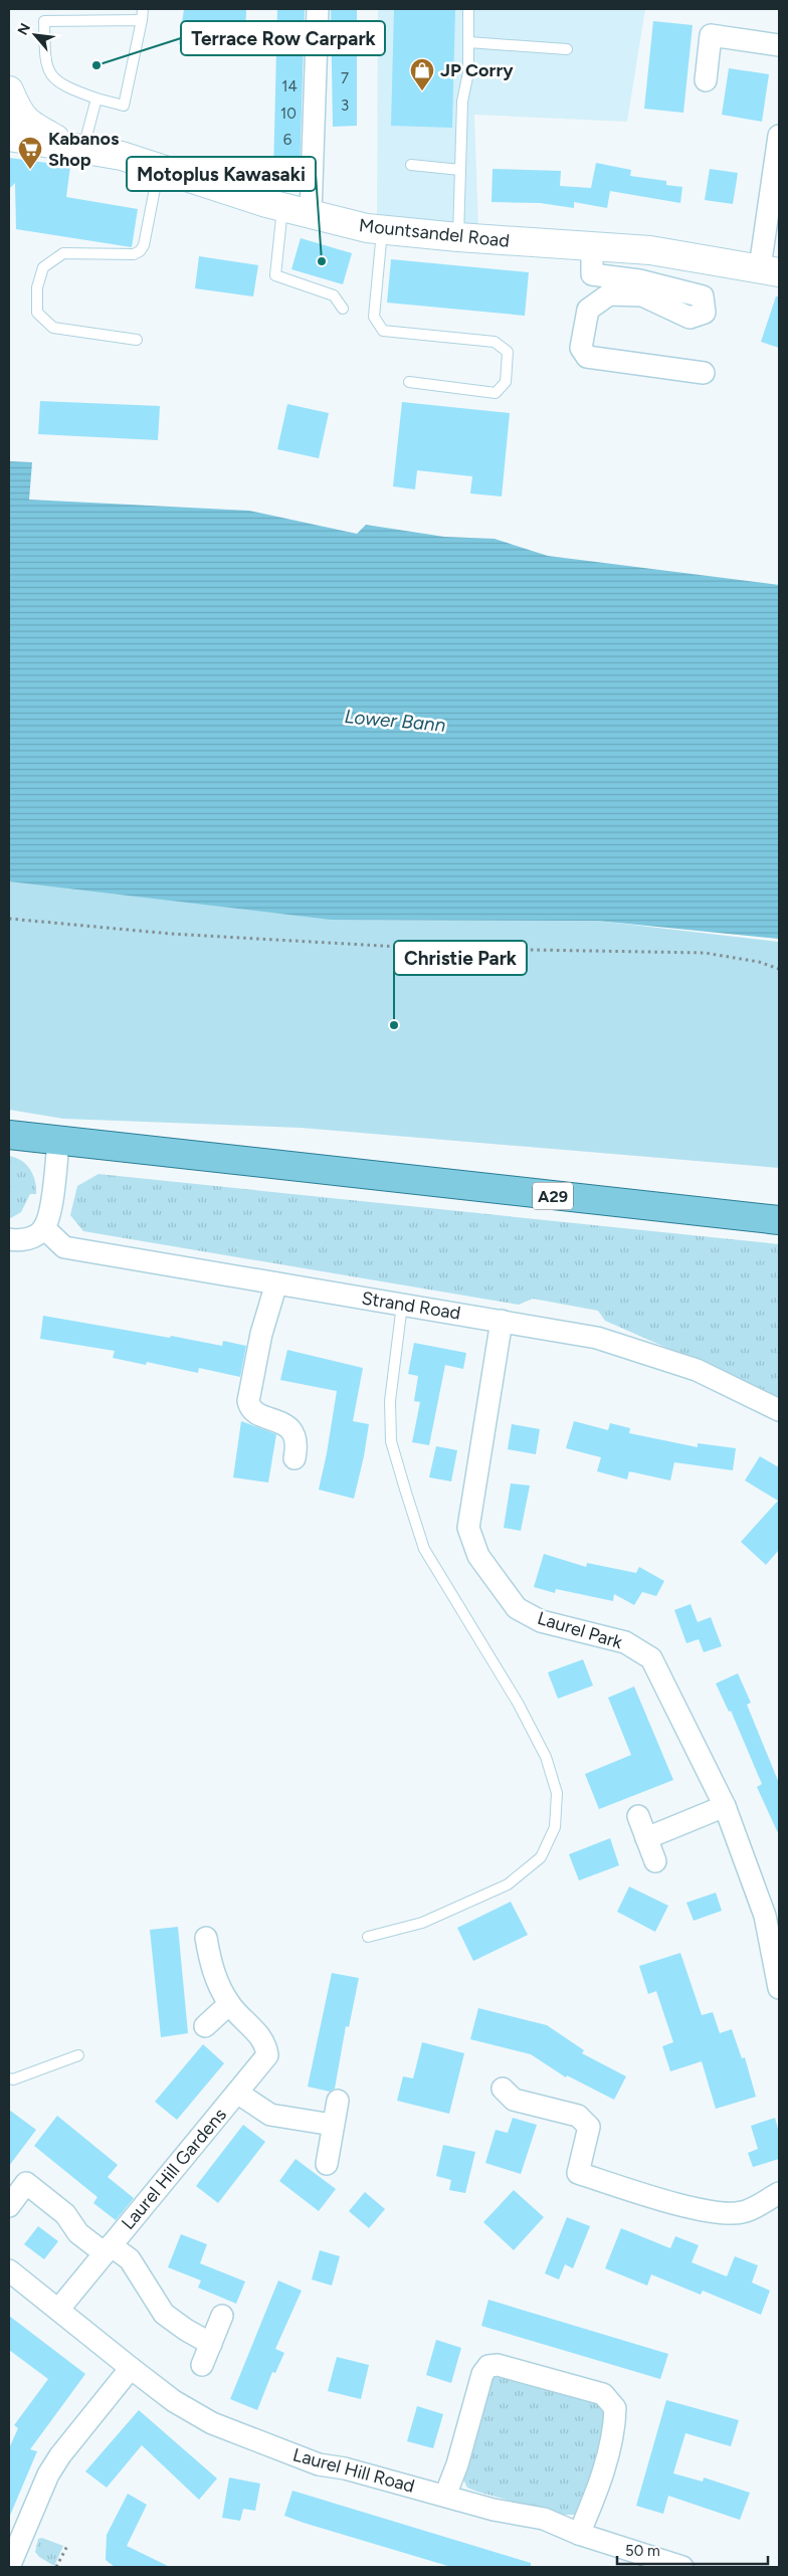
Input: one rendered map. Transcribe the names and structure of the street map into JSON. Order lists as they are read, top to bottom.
{
  "streets": {
    "main road": ["A29"],
    "street": [
      "Mountsandel Road",
      "Strand Road",
      "Laurel Park",
      "Laurel Hill Gardens",
      "Laurel Hill Road"
    ]
  },
  "crossings": [
    ["Strand Road", "Laurel Park"],
    ["Laurel Hill Gardens", "Laurel Hill Road"]
  ],
  "water": ["Lower Bann"],
  "places": {
    "other": ["Terrace Row Carpark", "Motoplus Kawasaki", "Christie Park"],
    "shop": ["JP Corry"],
    "supermarket": ["Kabanos Shop"]
  },
  "house_numbers": [
    "7",
    "14",
    "3",
    "10",
    "6"
  ],
  "scale_bar": "50 m",
  "north": "top left"
}
